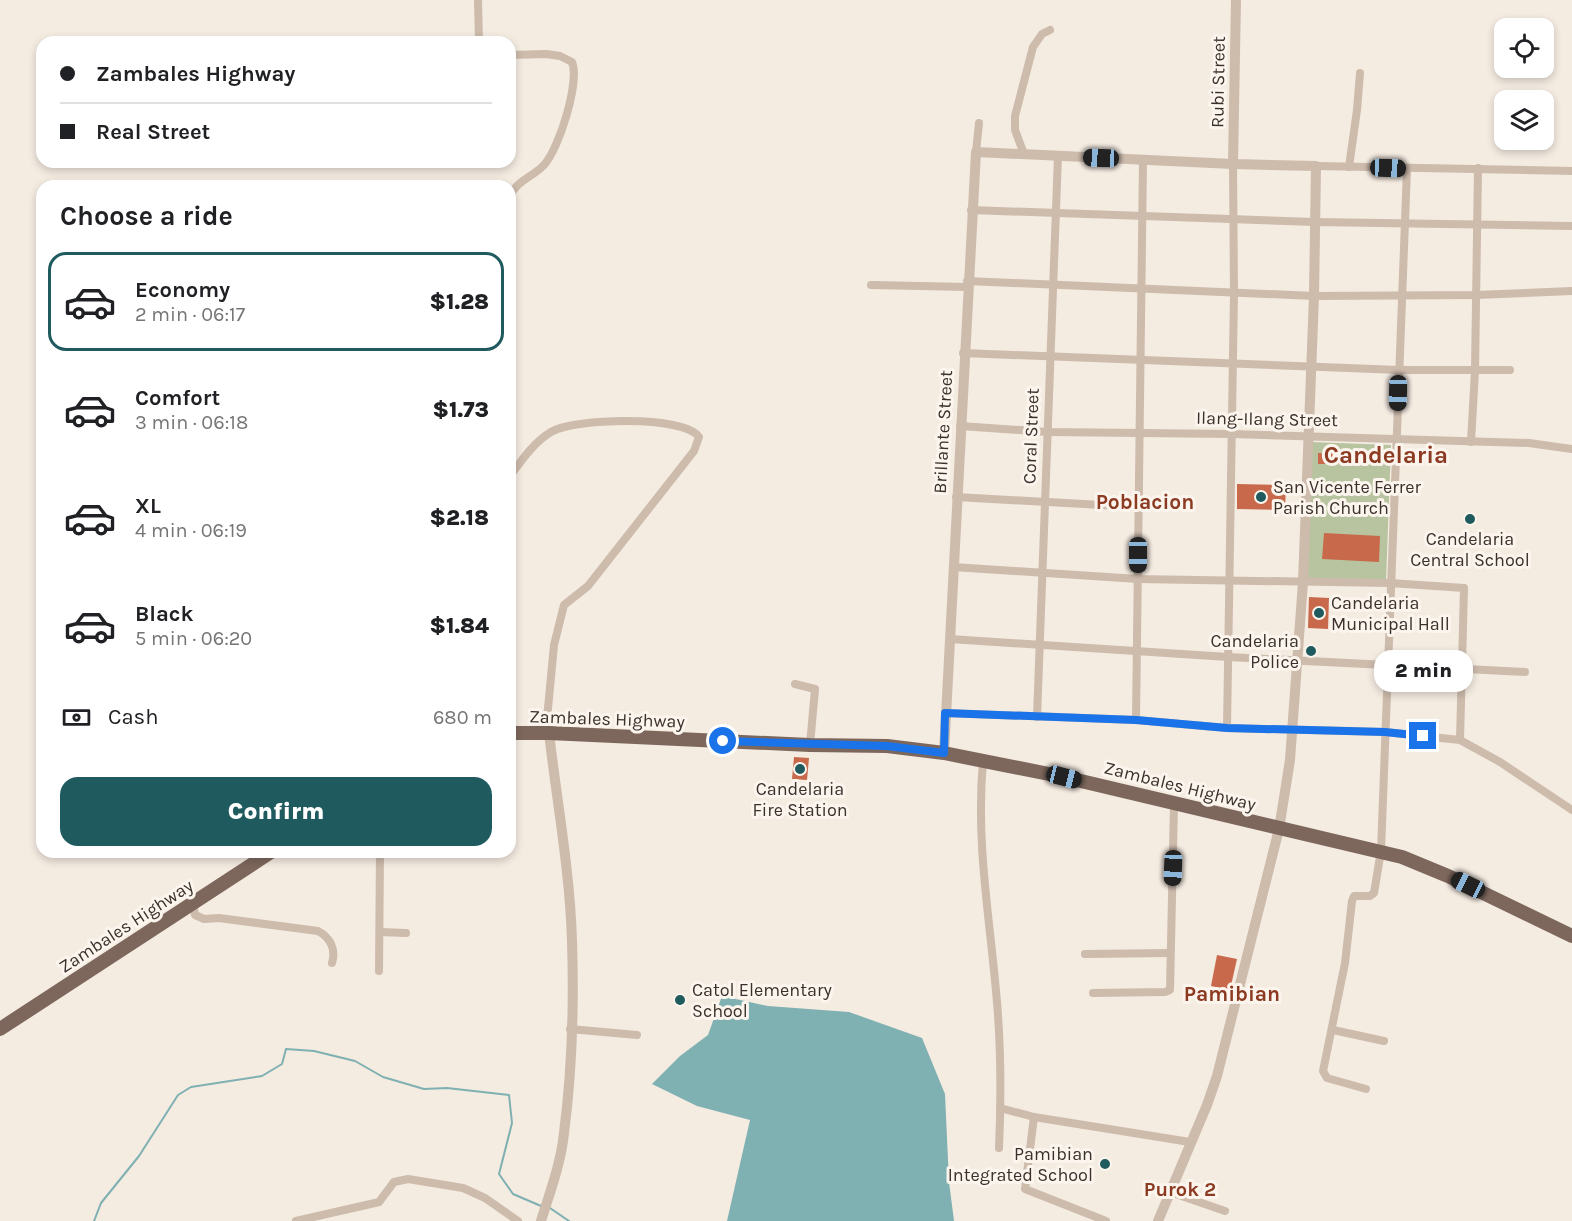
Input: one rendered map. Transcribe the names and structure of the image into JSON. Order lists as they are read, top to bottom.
{
  "streets": {
    "main road": ["Zambales Highway"],
    "street": [
      "Rubi Street",
      "Ilang-Ilang Street",
      "Brillante Street",
      "Coral Street"
    ]
  },
  "crossings": [
    ["Ilang-Ilang Street", "Brillante Street"],
    ["Ilang-Ilang Street", "Coral Street"],
    ["Brillante Street", "Zambales Highway"]
  ],
  "districts": [
    "Candelaria",
    "Poblacion",
    "Pamibian",
    "Purok 2"
  ],
  "places": [
    "San Vicente Ferrer Parish Church",
    "Candelaria Central School",
    "Candelaria Municipal Hall",
    "Candelaria Police",
    "Candelaria Fire Station",
    "Catol Elementary School",
    "Pamibian Integrated School"
  ],
  "page": {
    "banner": ["Zambales Highway", "Real Street"],
    "heading": "Choose a ride",
    "list": [
      {
        "name": "Economy",
        "note": "2 min · 06:17",
        "value": "$1.28"
      },
      {
        "name": "Comfort",
        "note": "3 min · 06:18",
        "value": "$1.73"
      },
      {
        "name": "XL",
        "note": "4 min · 06:19",
        "value": "$2.18"
      },
      {
        "name": "Black",
        "note": "5 min · 06:20",
        "value": "$1.84"
      }
    ],
    "bubble": "2 min",
    "pay": ["Cash", "680 m"],
    "buttons": "Confirm"
  }
}
